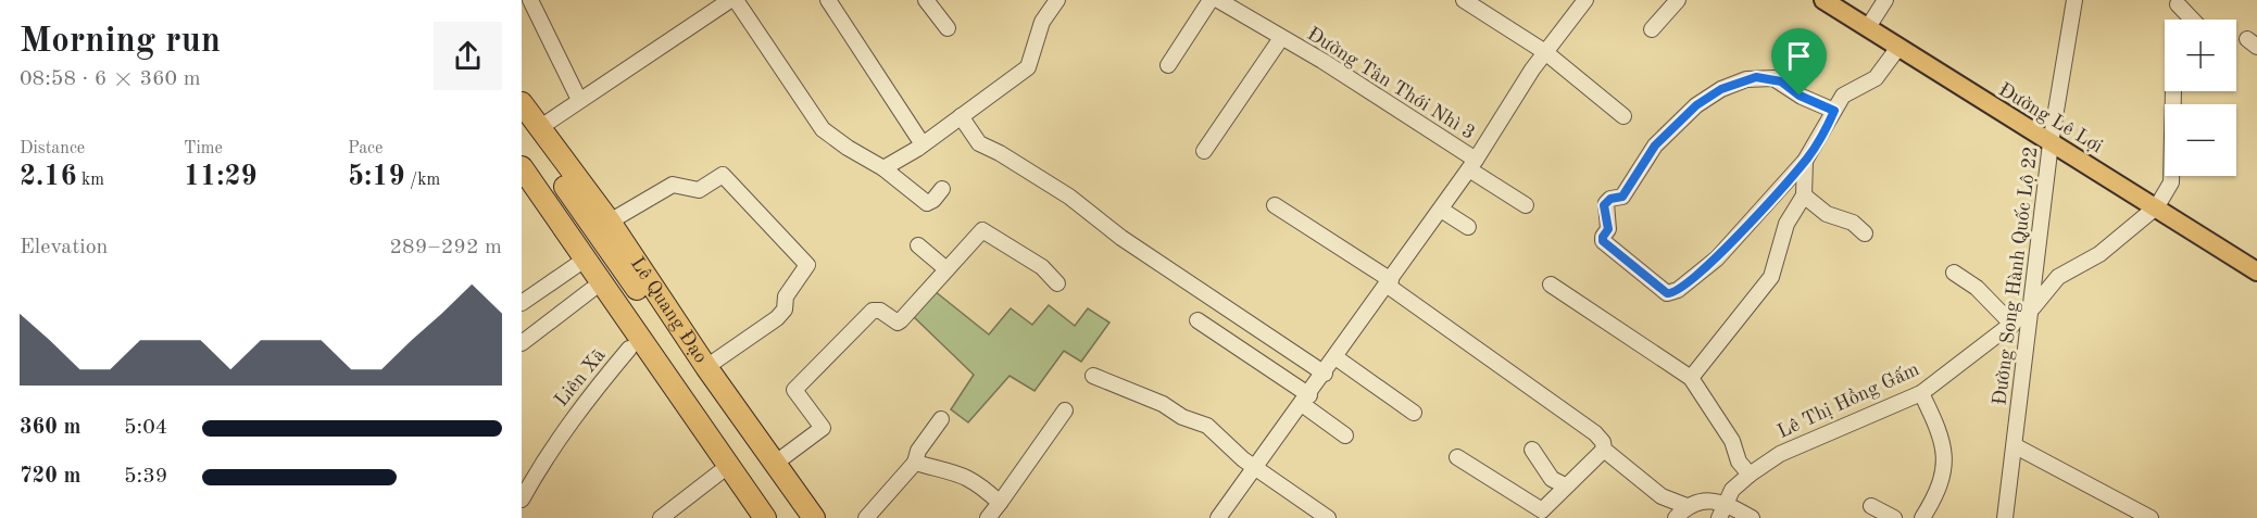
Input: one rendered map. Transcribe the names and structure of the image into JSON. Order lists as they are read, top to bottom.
{
  "streets": {
    "highway": ["Lê Quang Đạo"],
    "main road": ["Đường Lê Lợi"],
    "street": [
      "Đường Tân Thới Nhì 3",
      "Đường Song Hành Quốc Lộ 22",
      "Liên Xã",
      "Lê Thị Hồng Gấm"
    ]
  },
  "crossings": [
    ["Đường Lê Lợi", "Đường Song Hành Quốc Lộ 22"],
    ["Đường Lê Lợi", "Lê Thị Hồng Gấm"],
    ["Đường Song Hành Quốc Lộ 22", "Lê Thị Hồng Gấm"],
    ["Lê Quang Đạo", "Liên Xã"]
  ],
  "page": {
    "heading": ["Morning run", "08:58 · 6 × 360 m"],
    "map_buttons": ["+", "−"],
    "stats": [
      ["Distance", "2.16 km"],
      ["Time", "11:29"],
      ["Pace", "5:19 /km"]
    ],
    "chart": ["Elevation", "289–292 m"],
    "list": [
      {
        "name": "360 m",
        "note": "5:04"
      },
      {
        "name": "720 m",
        "note": "5:39"
      }
    ]
  }
}
